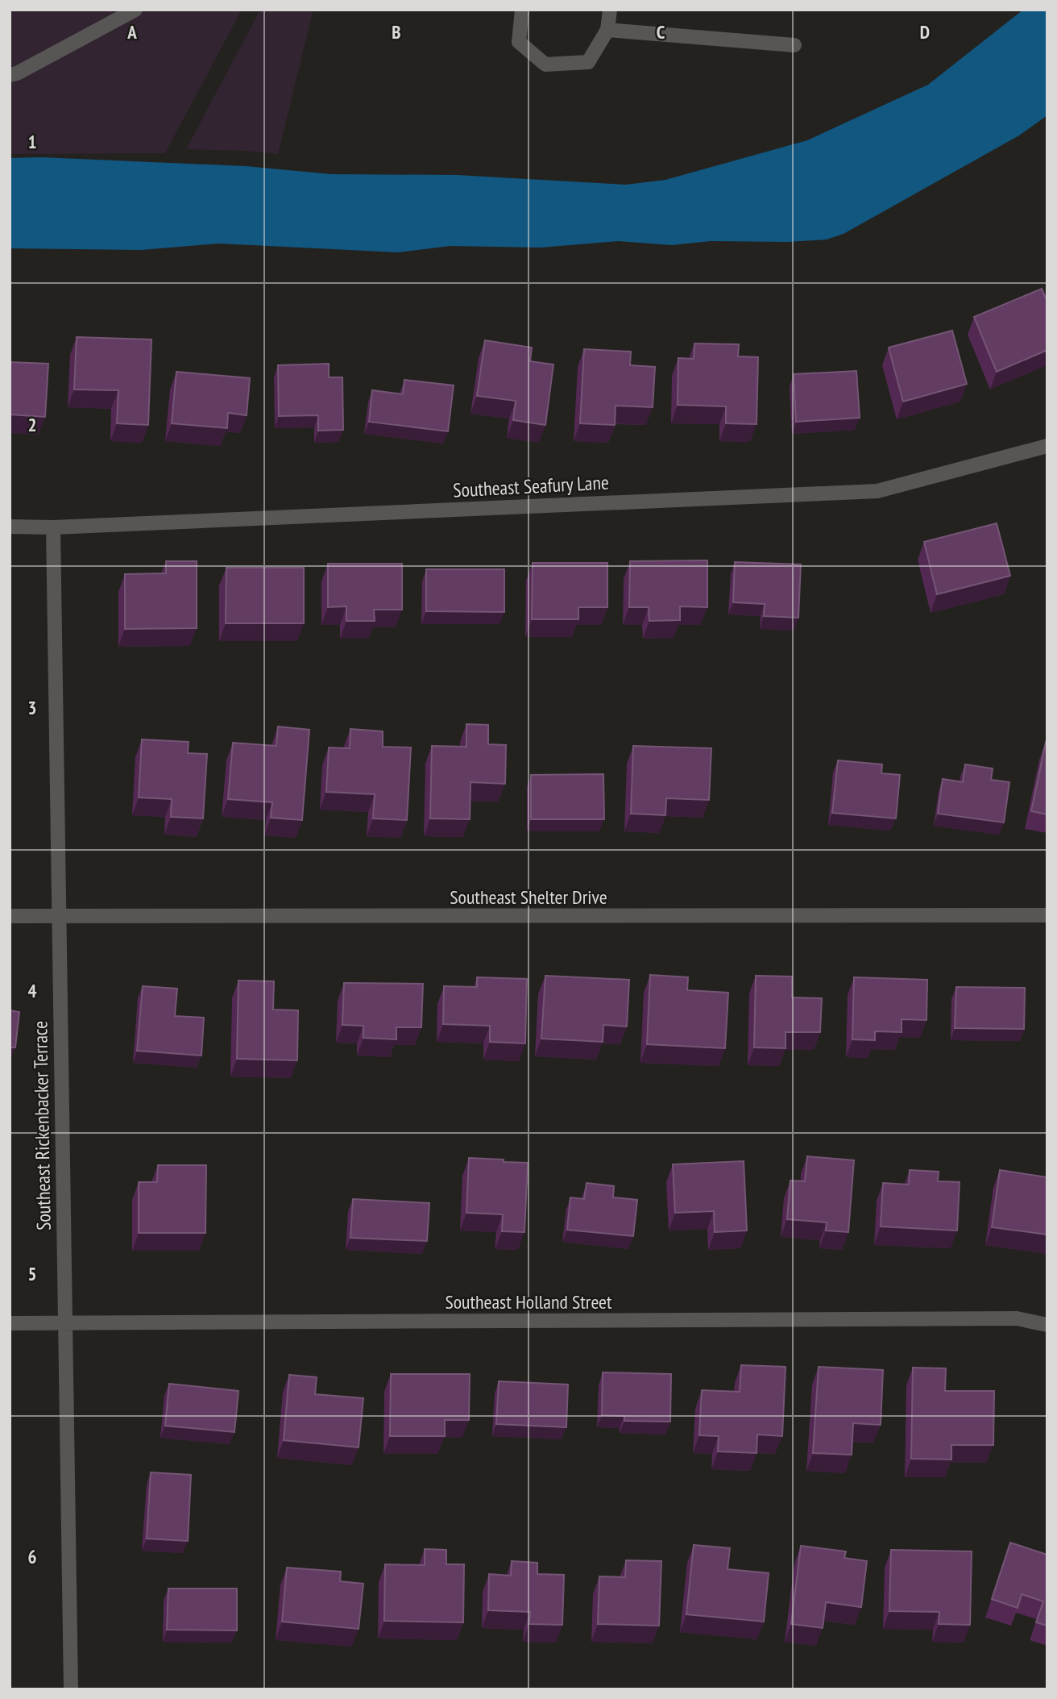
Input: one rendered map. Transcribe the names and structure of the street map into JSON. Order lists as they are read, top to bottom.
{
  "streets": {
    "street": [
      "Southeast Seafury Lane",
      "Southeast Shelter Drive",
      "Southeast Rickenbacker Terrace",
      "Southeast Holland Street"
    ]
  },
  "crossings": [
    ["Southeast Seafury Lane", "Southeast Rickenbacker Terrace"],
    ["Southeast Shelter Drive", "Southeast Rickenbacker Terrace"],
    ["Southeast Rickenbacker Terrace", "Southeast Holland Street"]
  ],
  "grid": {
    "columns": [
      "A",
      "B",
      "C",
      "D"
    ],
    "rows": [
      "1",
      "2",
      "3",
      "4",
      "5",
      "6"
    ]
  }
}
